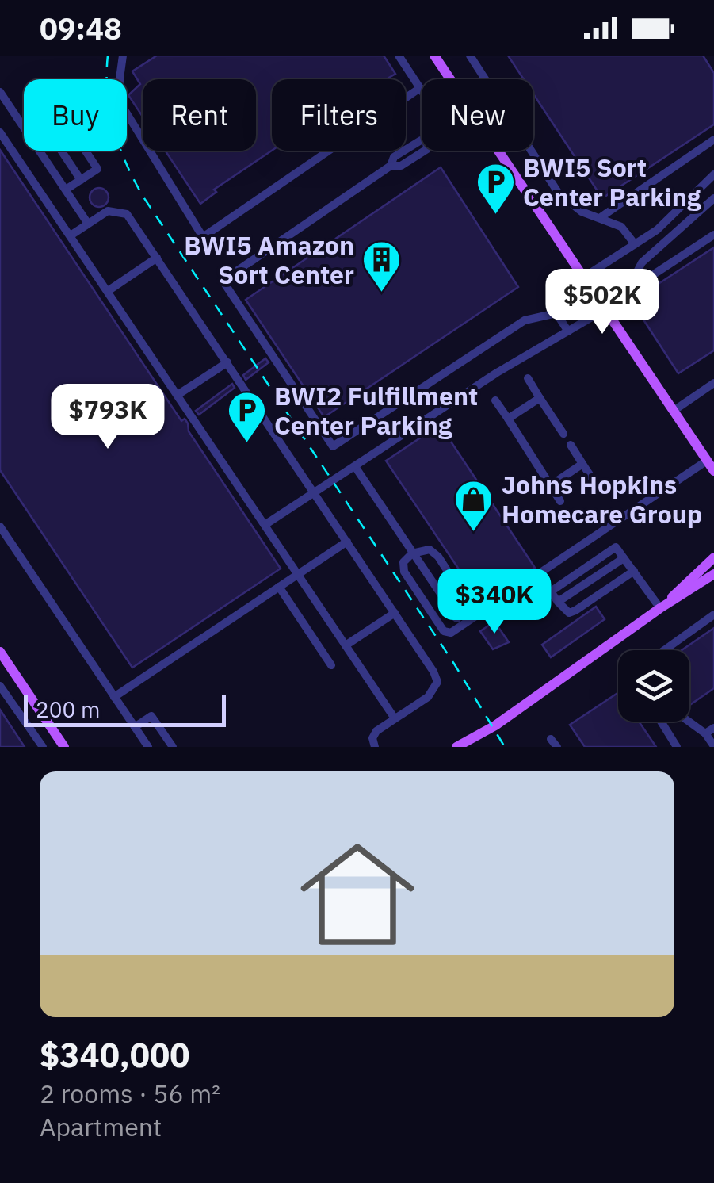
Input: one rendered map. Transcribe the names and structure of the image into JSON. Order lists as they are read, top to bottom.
{
  "places": {
    "parking": ["BWI5 Sort Center Parking", "BWI2 Fulfillment Center Parking"],
    "building": ["BWI5 Amazon Sort Center"],
    "shop": ["Johns Hopkins Homecare Group"]
  },
  "scale_bar": "200 m",
  "page": {
    "status": "09:48",
    "chip": [
      "Buy",
      "Rent",
      "Filters",
      "New"
    ],
    "price": ["$502K", "$793K", "$340K"],
    "scale": "200 m",
    "list": [
      {
        "name": "$340,000",
        "note": "2 rooms · 56 m² · Apartment"
      }
    ]
  }
}
